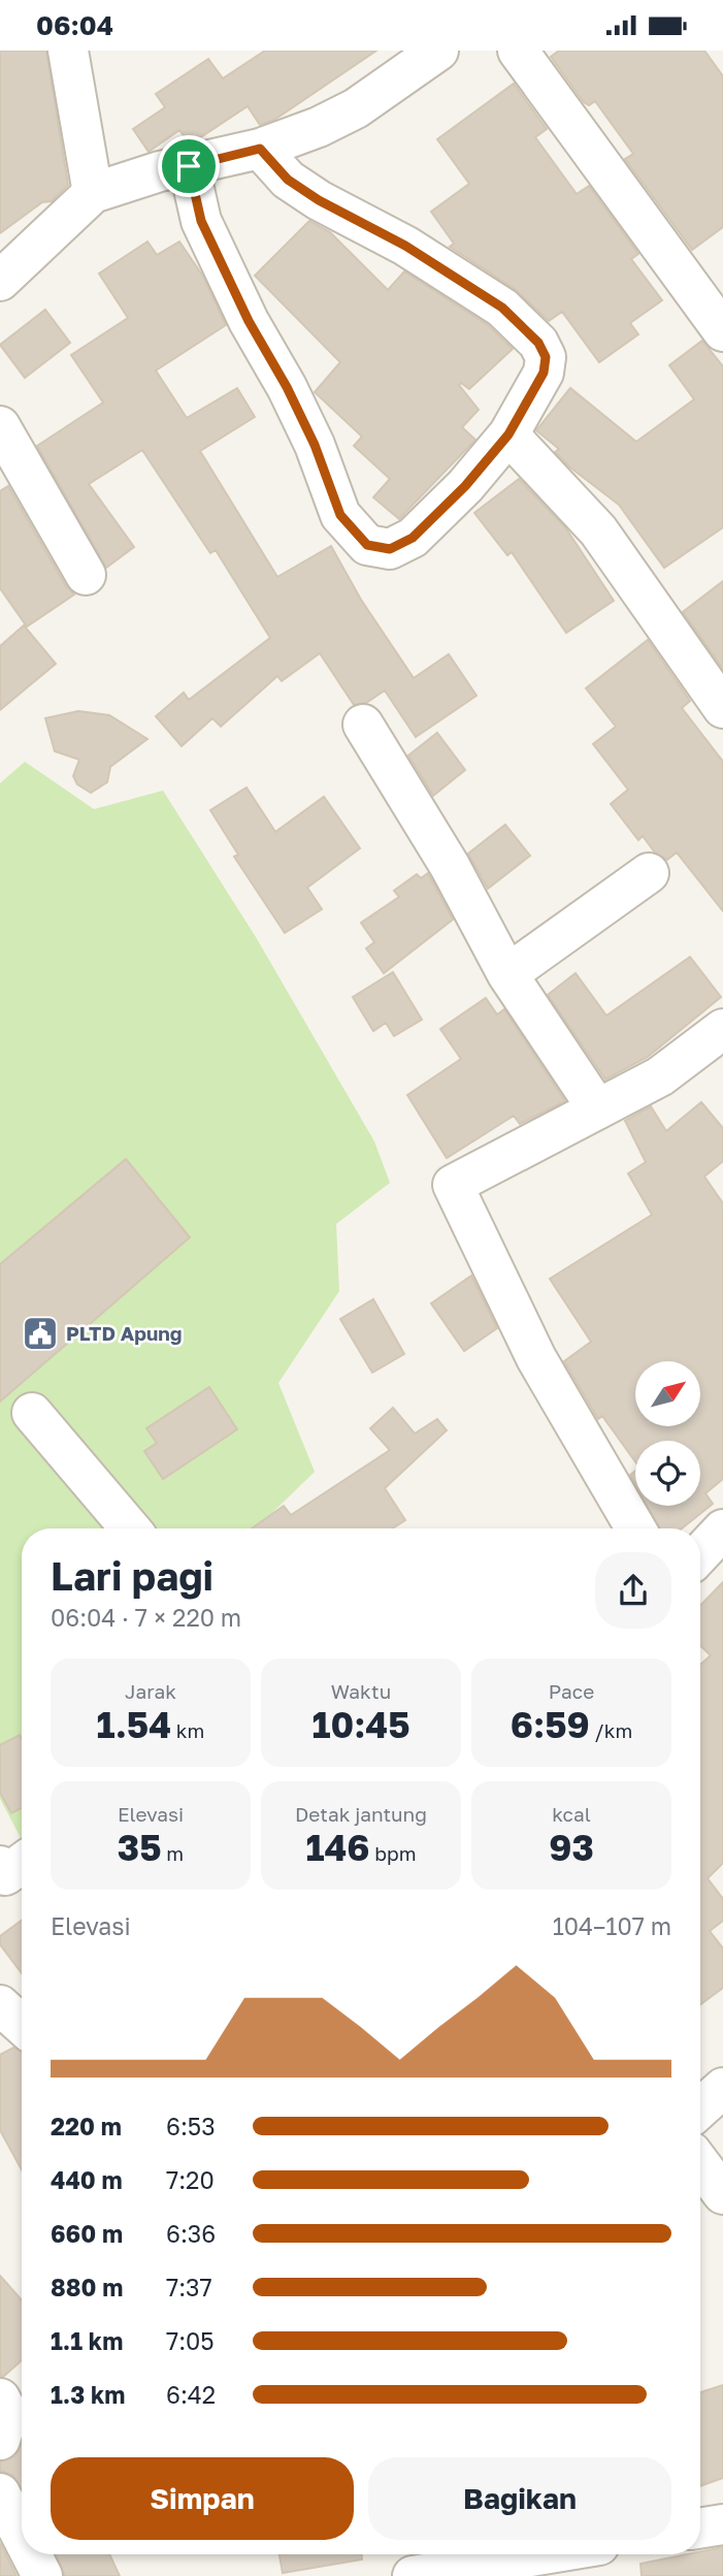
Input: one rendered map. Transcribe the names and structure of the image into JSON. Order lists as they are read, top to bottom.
{
  "places": {
    "public building": ["PLTD Apung"]
  },
  "north": "top right",
  "page": {
    "status": "06:04",
    "heading": ["Lari pagi", "06:04 · 7 × 220 m"],
    "stats": [
      ["Jarak", "1.54 km"],
      ["Waktu", "10:45"],
      ["Pace", "6:59 /km"],
      ["Elevasi", "35 m"],
      ["Detak jantung", "146 bpm"],
      ["kcal", "93"]
    ],
    "chart": ["Elevasi", "104–107 m"],
    "list": [
      {
        "name": "220 m",
        "note": "6:53"
      },
      {
        "name": "440 m",
        "note": "7:20"
      },
      {
        "name": "660 m",
        "note": "6:36"
      },
      {
        "name": "880 m",
        "note": "7:37"
      },
      {
        "name": "1.1 km",
        "note": "7:05"
      },
      {
        "name": "1.3 km",
        "note": "6:42"
      }
    ],
    "buttons": ["Simpan", "Bagikan"]
  }
}
